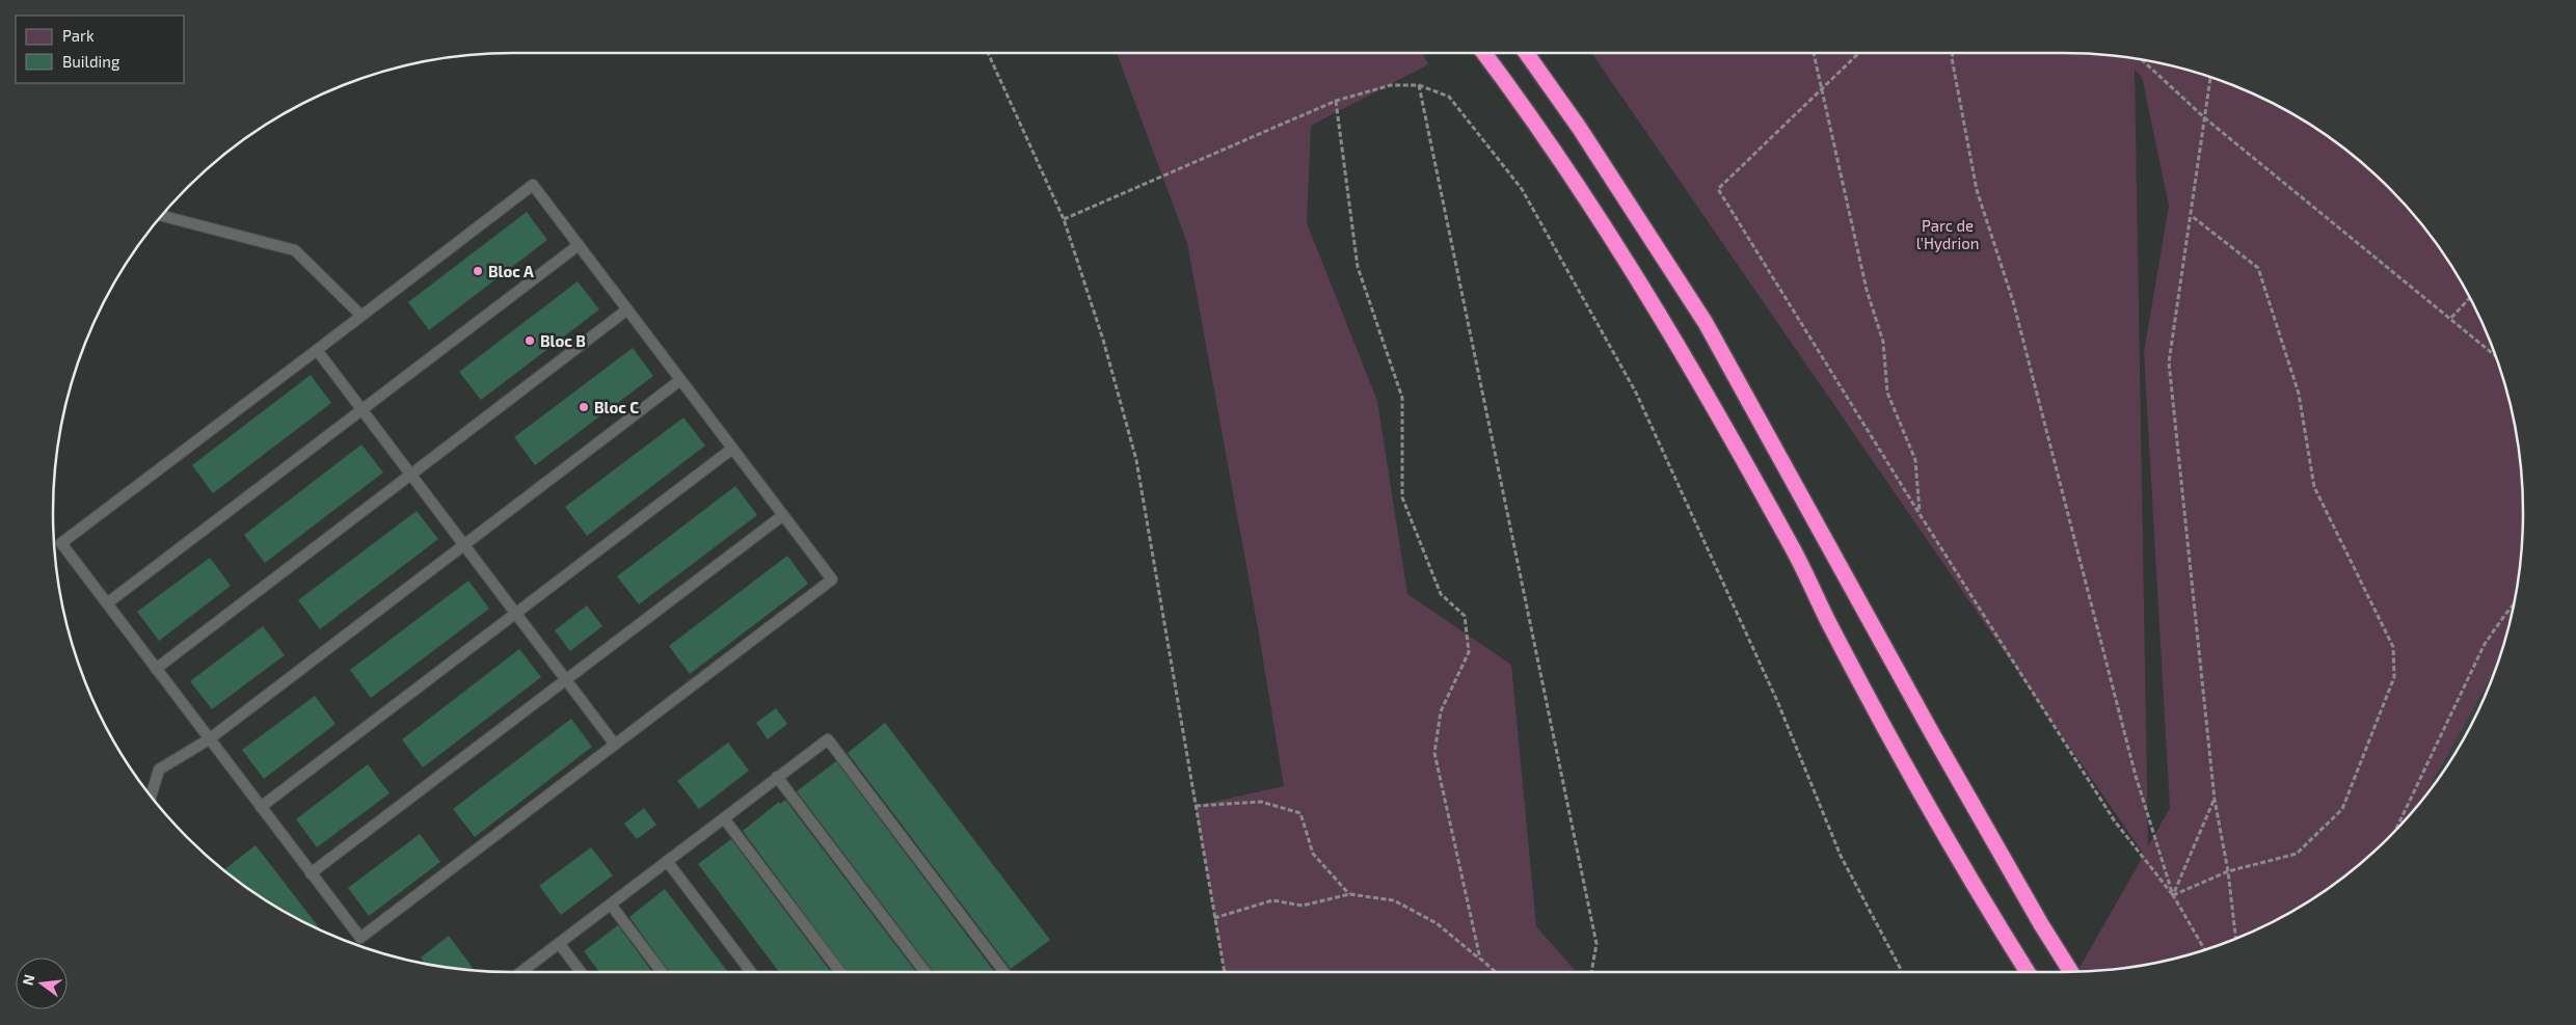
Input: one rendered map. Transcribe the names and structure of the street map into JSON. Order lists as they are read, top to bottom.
{
  "parks": ["Parc de l'Hydrion"],
  "places": ["Bloc A", "Bloc B", "Bloc C"],
  "legend": ["Park", "Building"],
  "north": "left"
}
